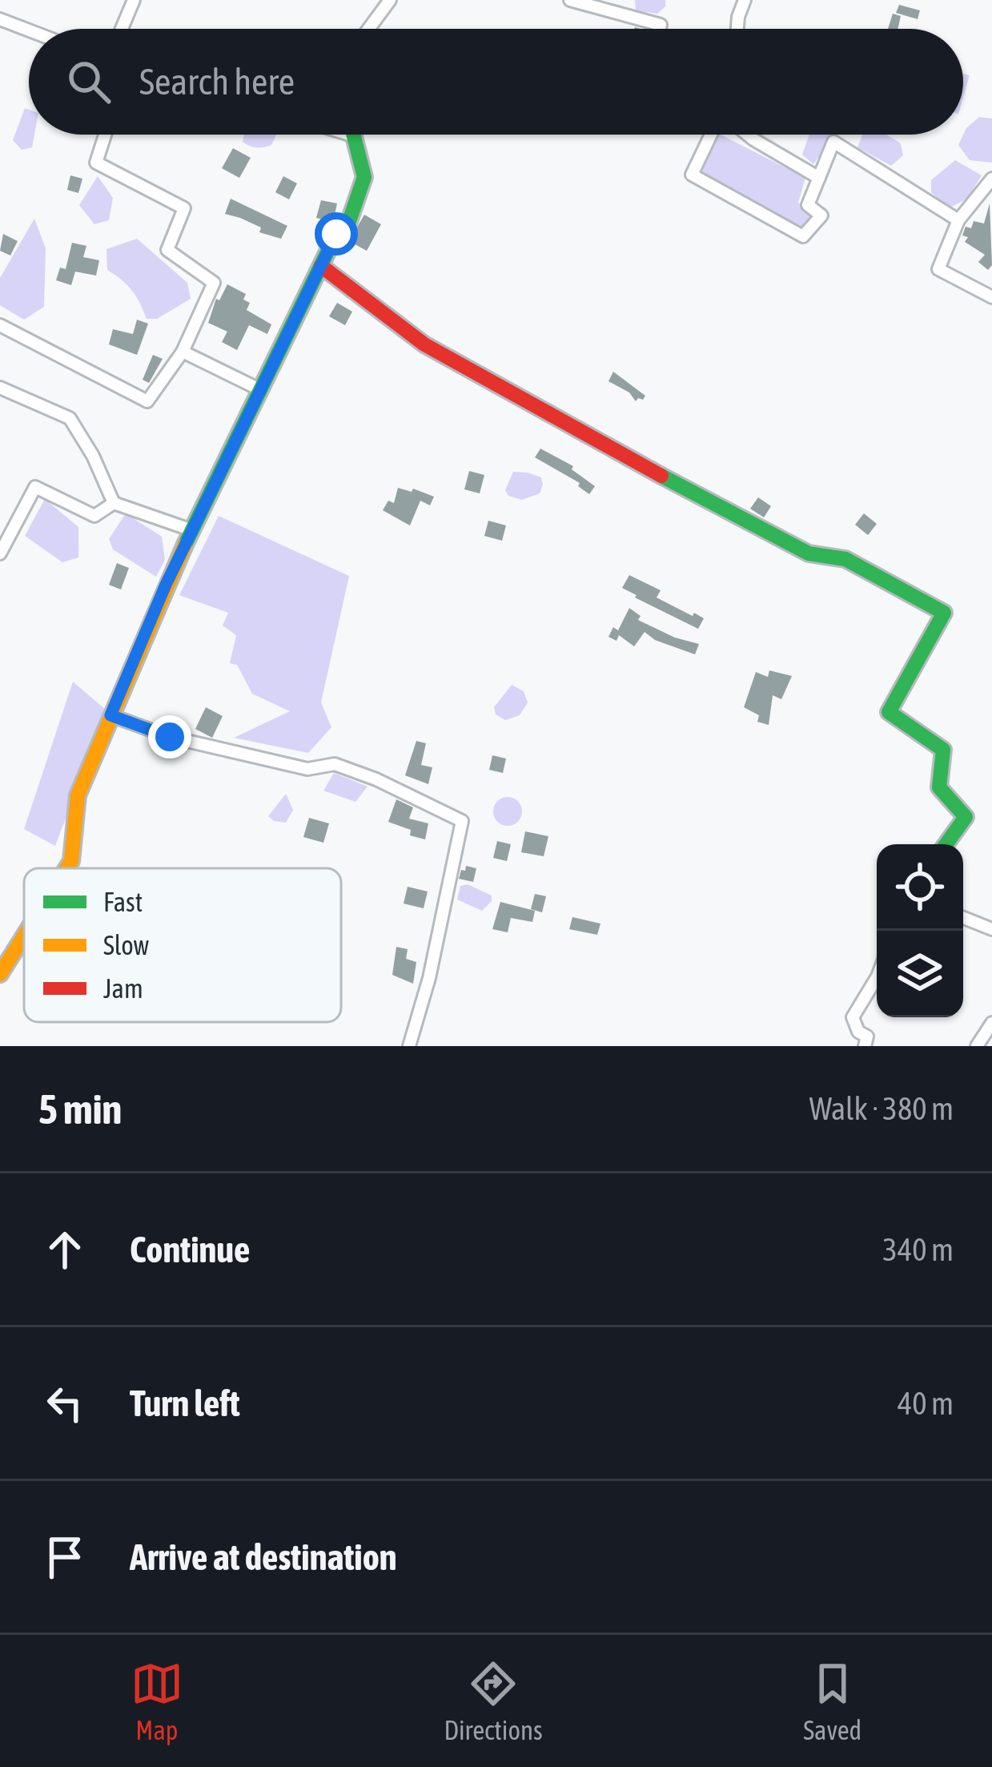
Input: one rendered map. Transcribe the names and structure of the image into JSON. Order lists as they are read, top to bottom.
{
  "legend": ["Fast", "Slow", "Jam"],
  "page": {
    "search": "Search here",
    "heading": ["5 min", "Walk · 380 m"],
    "list": [
      ["Continue", "340 m"],
      ["Turn left", "40 m"],
      "Arrive at destination"
    ],
    "nav": ["Map", "Directions", "Saved"]
  }
}
